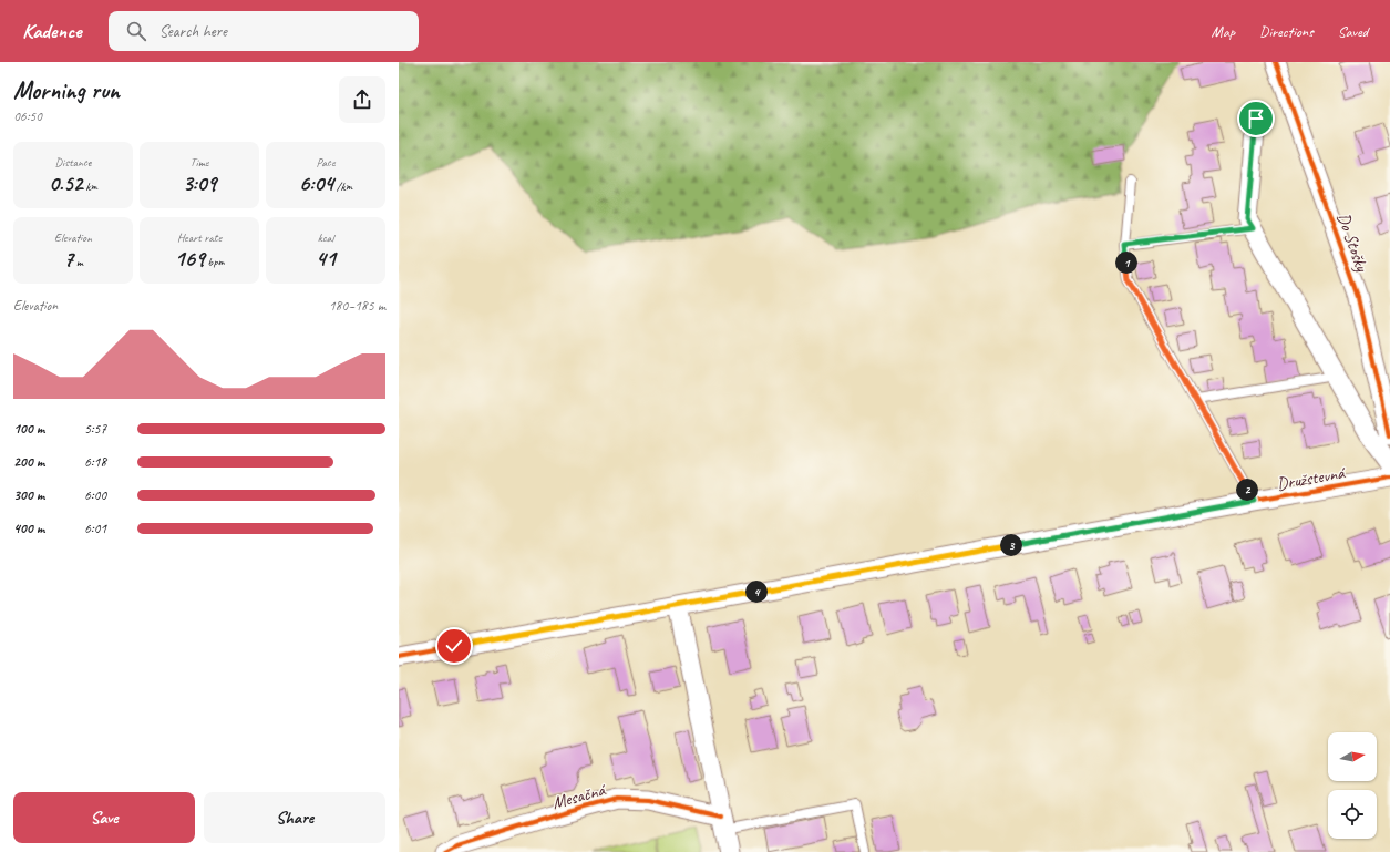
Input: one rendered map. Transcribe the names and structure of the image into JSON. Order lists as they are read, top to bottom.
{
  "streets": {
    "street": ["Do Stošky", "Družstevná", "Mesačná"]
  },
  "north": "right",
  "page": {
    "header": "Kadence",
    "search": "Search here",
    "nav": ["Map", "Directions", "Saved"],
    "heading": ["Morning run", "06:50"],
    "stats": [
      ["Distance", "0.52 km"],
      ["Time", "3:09"],
      ["Pace", "6:04 /km"],
      ["Elevation", "7 m"],
      ["Heart rate", "169 bpm"],
      ["kcal", "41"]
    ],
    "pins": [
      "1",
      "2",
      "3",
      "4"
    ],
    "chart": ["Elevation", "180–185 m"],
    "list": [
      {
        "name": "100 m",
        "note": "5:57"
      },
      {
        "name": "200 m",
        "note": "6:18"
      },
      {
        "name": "300 m",
        "note": "6:00"
      },
      {
        "name": "400 m",
        "note": "6:01"
      }
    ],
    "buttons": ["Save", "Share"]
  }
}
